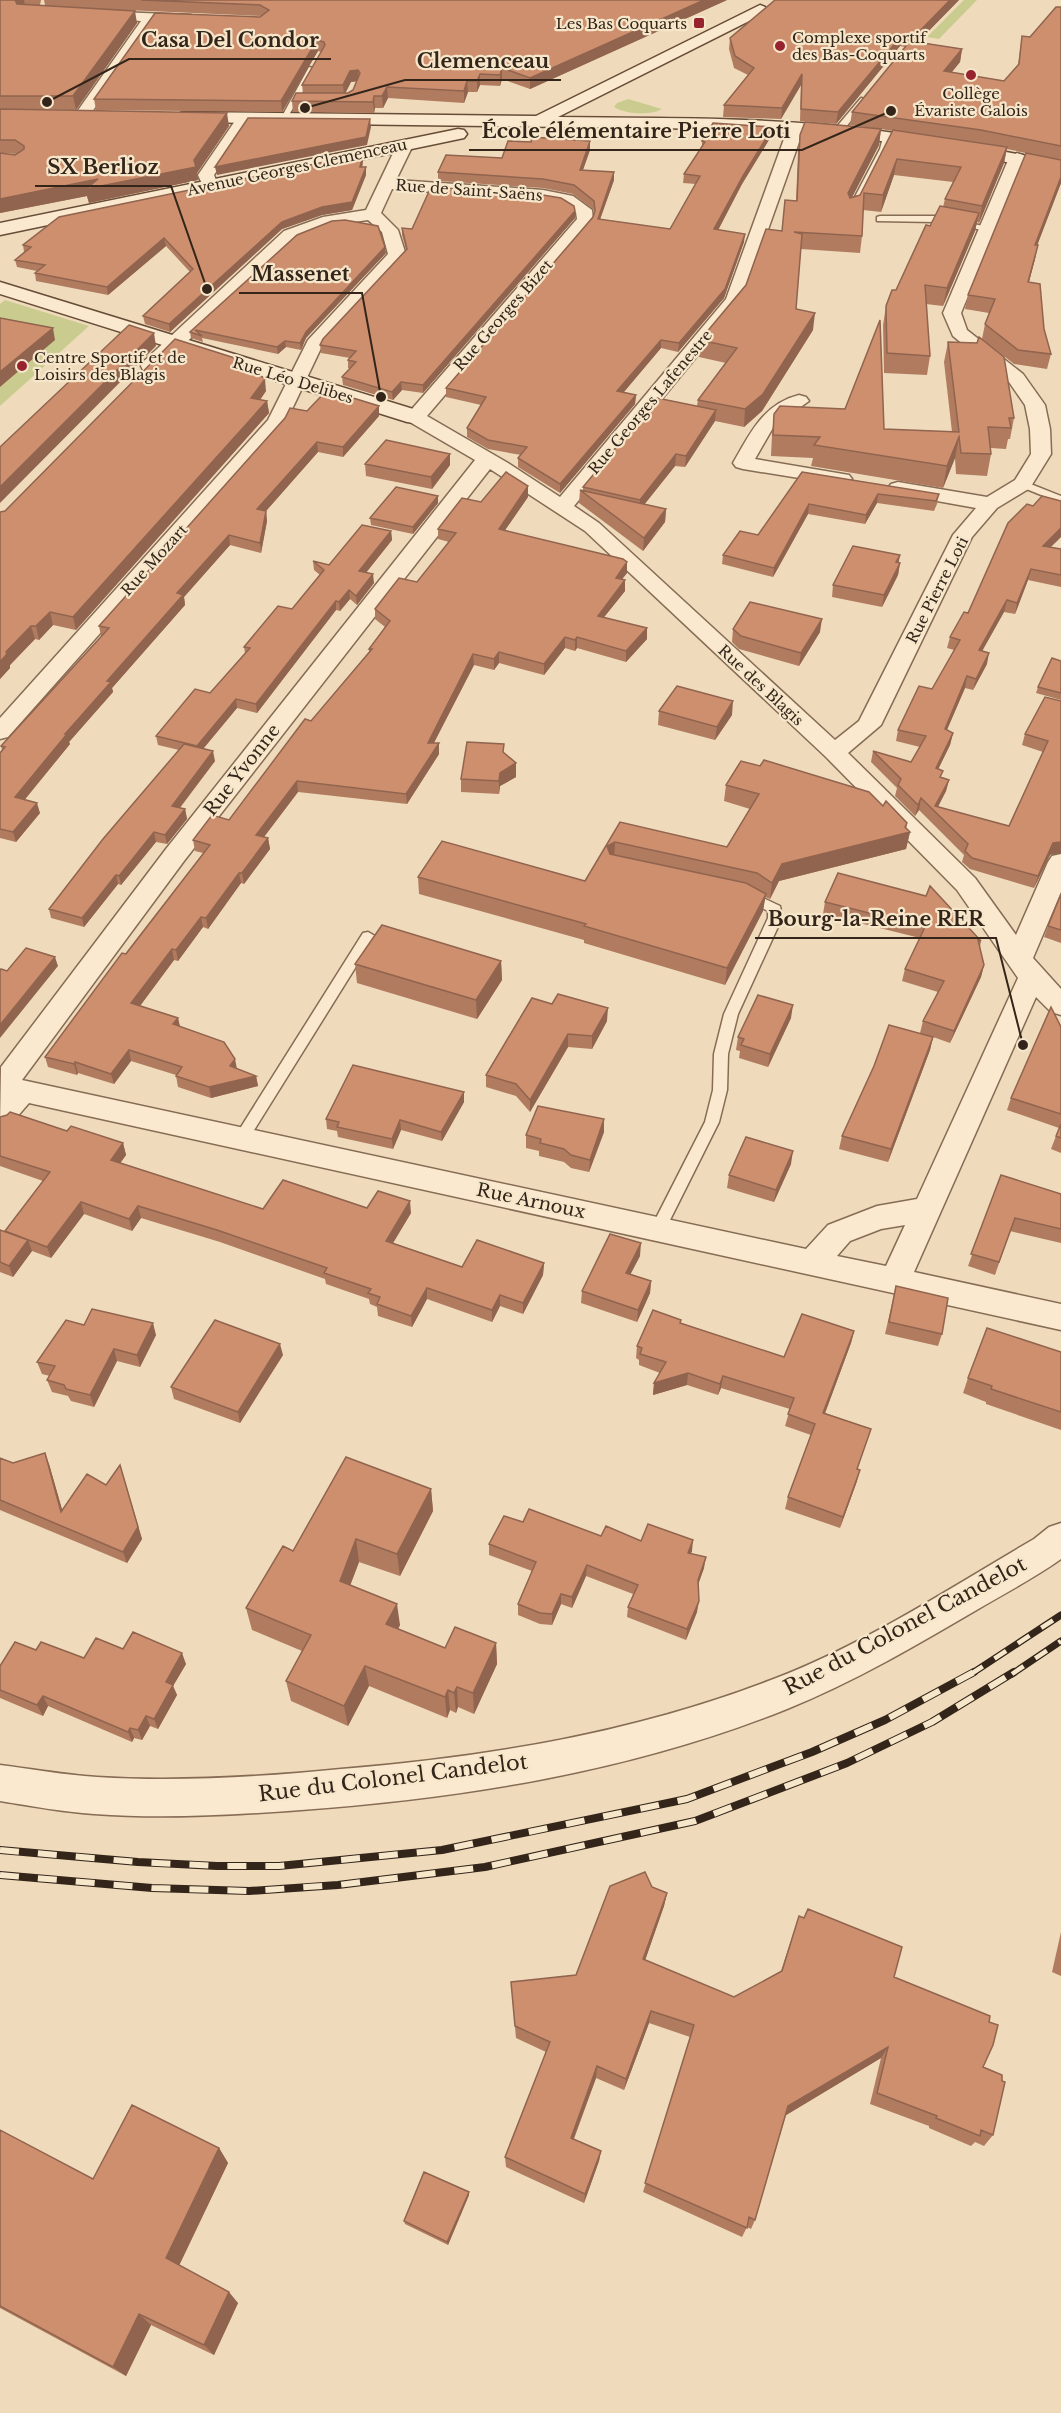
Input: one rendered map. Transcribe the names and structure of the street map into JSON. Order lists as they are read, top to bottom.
{
  "streets": {
    "street": [
      "Avenue Georges Clemenceau",
      "Rue de Saint-Saëns",
      "Rue Georges Bizet",
      "Rue Léo Delibes",
      "Rue Georges Lafenestre",
      "Rue Mozart",
      "Rue Pierre Loti",
      "Rue des Blagis",
      "Rue Yvonne",
      "Rue Arnoux",
      "Rue du Colonel Candelot"
    ]
  },
  "crossings": [
    ["Rue de Saint-Saëns", "Rue Georges Bizet"],
    ["Rue Georges Bizet", "Rue Léo Delibes"],
    ["Rue Georges Bizet", "Rue des Blagis"],
    ["Rue Léo Delibes", "Rue Mozart"],
    ["Rue Léo Delibes", "Rue des Blagis"],
    ["Rue Georges Lafenestre", "Rue des Blagis"],
    ["Rue Pierre Loti", "Rue des Blagis"],
    ["Rue des Blagis", "Rue Yvonne"],
    ["Rue Yvonne", "Rue Arnoux"]
  ],
  "places": {
    "transit": ["Les Bas Coquarts"],
    "other": [
      "Complexe sportif des Bas-Coquarts",
      "Collège Évariste Galois",
      "Casa Del Condor",
      "Clemenceau",
      "École élémentaire Pierre Loti",
      "SX Berlioz",
      "Centre Sportif et de Loisirs des Blagis",
      "Massenet",
      "Bourg-la-Reine RER"
    ]
  }
}
